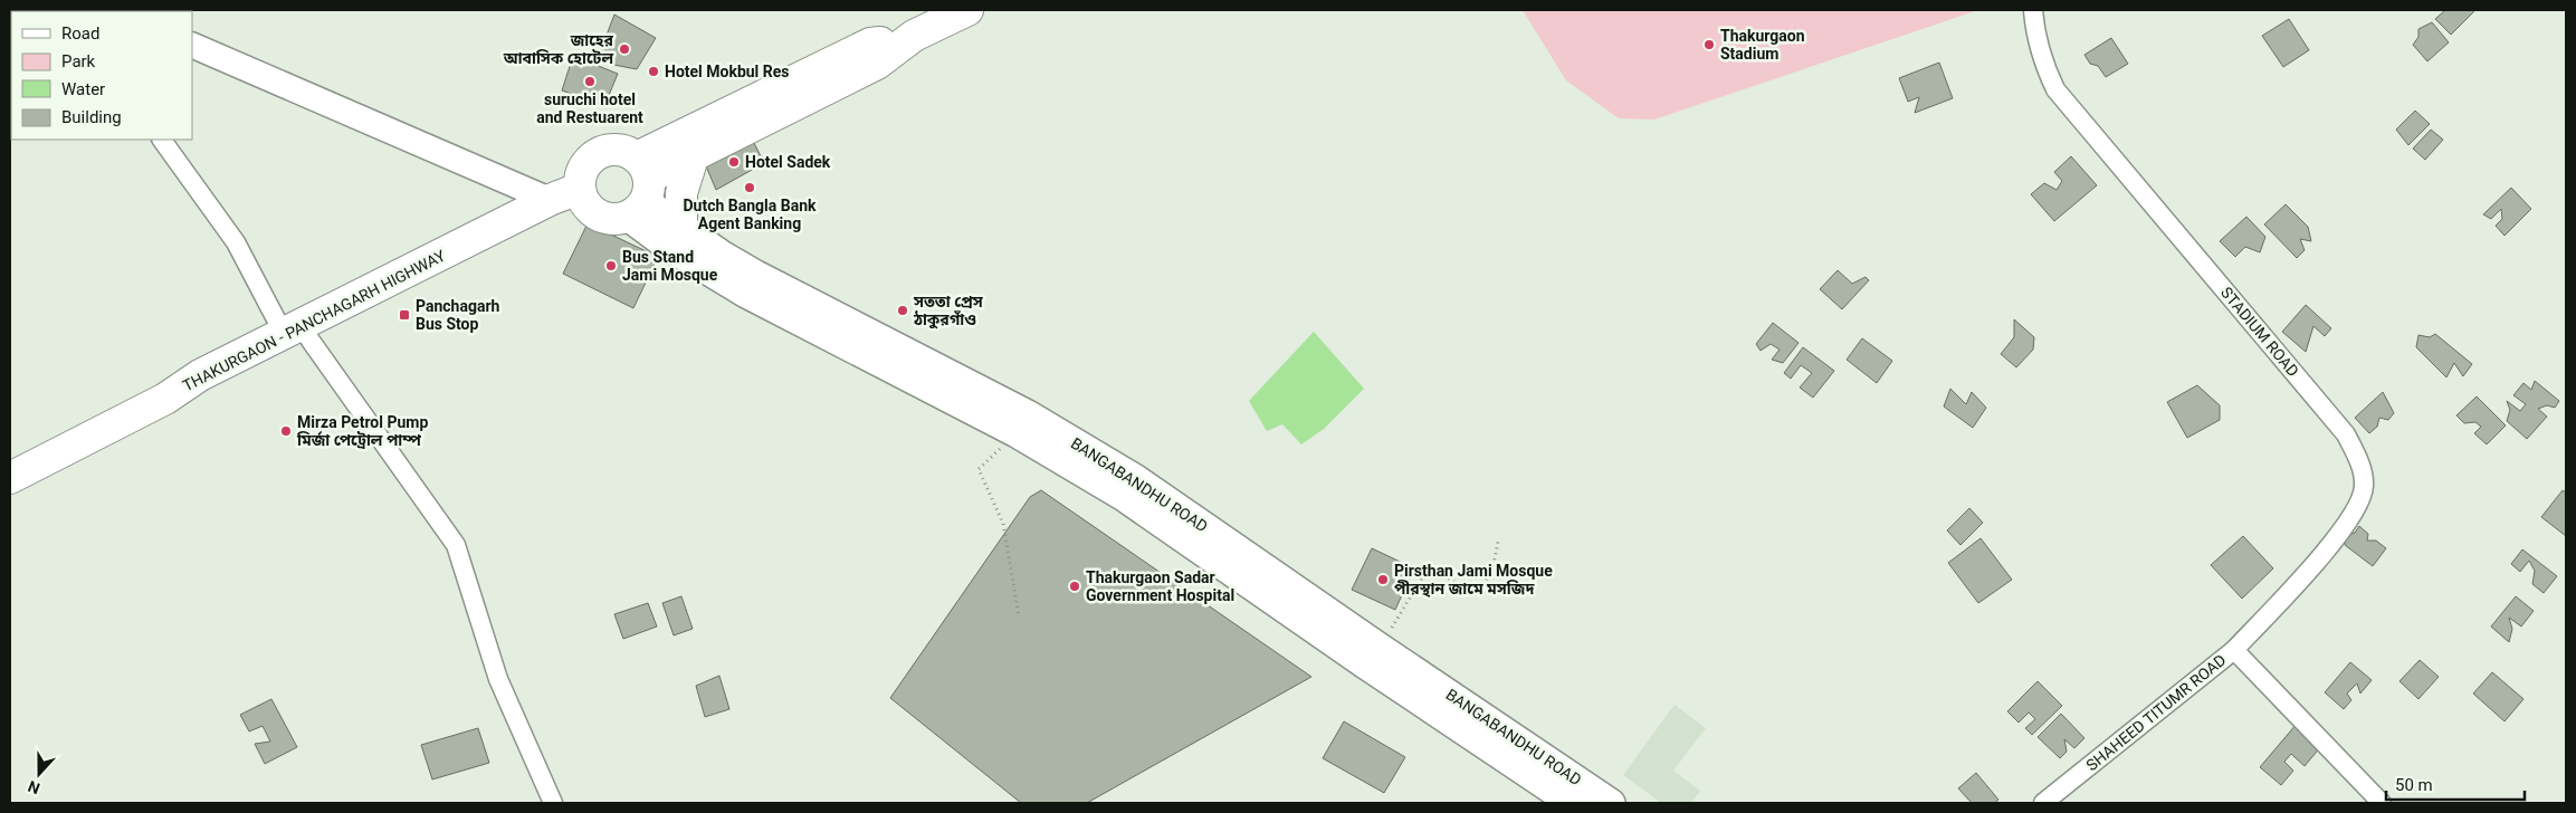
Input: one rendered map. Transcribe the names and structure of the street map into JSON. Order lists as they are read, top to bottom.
{
  "streets": {
    "highway": ["THAKURGAON - PANCHAGARH HIGHWAY"],
    "main road": ["BANGABANDHU ROAD"],
    "street": ["STADIUM ROAD", "SHAHEED TITUMR ROAD"]
  },
  "crossings": [
    ["THAKURGAON - PANCHAGARH HIGHWAY", "BANGABANDHU ROAD"],
    ["STADIUM ROAD", "SHAHEED TITUMR ROAD"]
  ],
  "places": {
    "other": [
      "Thakurgaon Stadium",
      "জাহের আবাসিক হোটেল",
      "Hotel Mokbul Res",
      "suruchi hotel and Restuarent",
      "Hotel Sadek",
      "Dutch Bangla Bank Agent Banking",
      "Bus Stand Jami Mosque",
      "সততা প্রেস ঠাকুরগাঁও",
      "Mirza Petrol Pump মির্জা পেট্রোল পাম্প",
      "Pirsthan Jami Mosque পীরস্থান জামে মসজিদ",
      "Thakurgaon Sadar Government Hospital"
    ],
    "transit": ["Panchagarh Bus Stop"]
  },
  "legend": [
    "Road",
    "Park",
    "Water",
    "Building"
  ],
  "scale_bar": "50 m",
  "north": "bottom"
}
